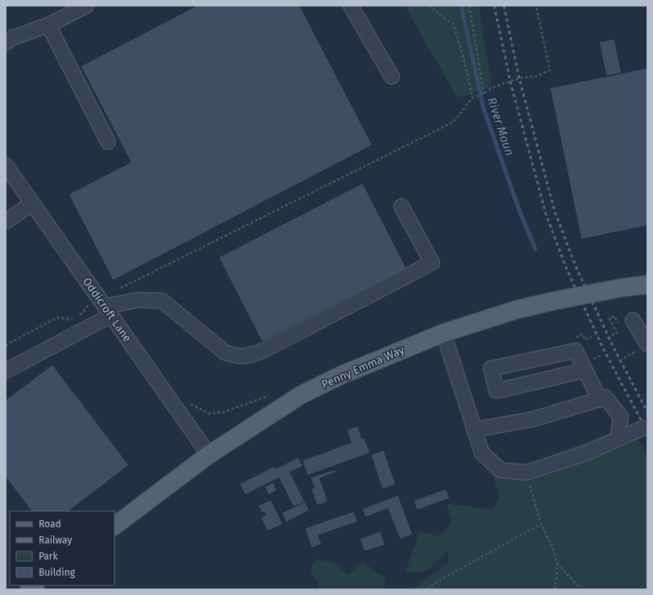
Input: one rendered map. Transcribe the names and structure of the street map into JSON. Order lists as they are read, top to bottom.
{
  "streets": {
    "main road": ["Penny Emma Way"],
    "street": ["Oddicroft Lane"]
  },
  "crossings": [
    ["Oddicroft Lane", "Penny Emma Way"]
  ],
  "water": ["River Maun"],
  "legend": [
    "Road",
    "Railway",
    "Park",
    "Building"
  ]
}
